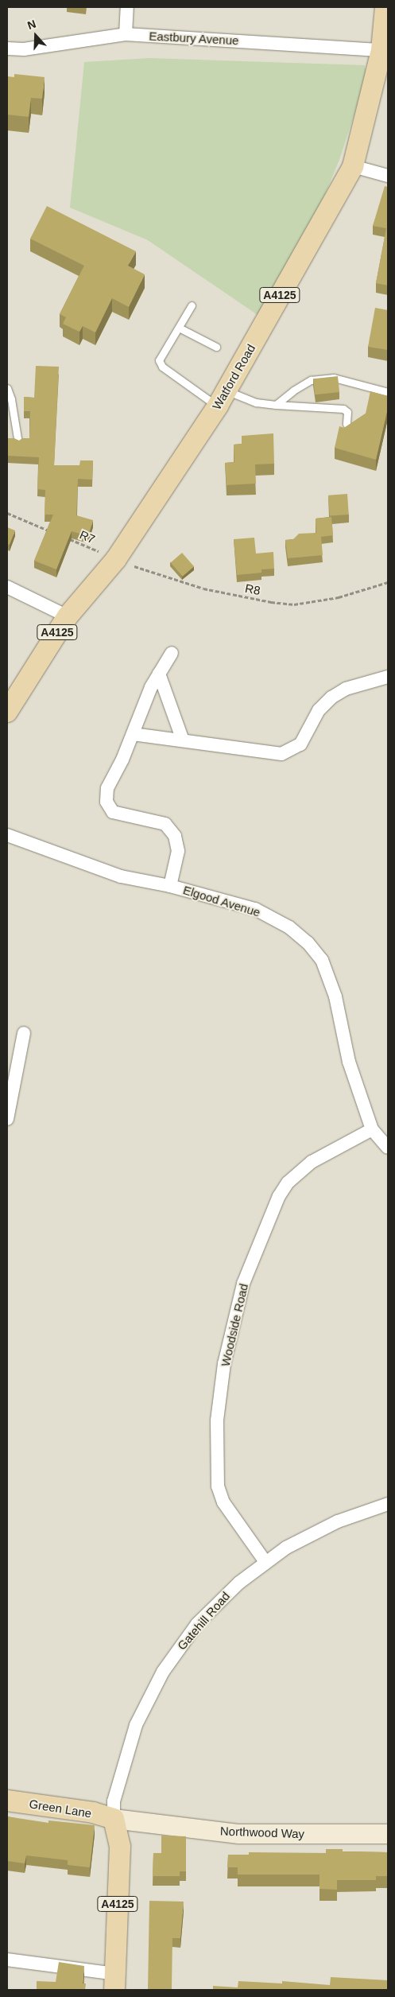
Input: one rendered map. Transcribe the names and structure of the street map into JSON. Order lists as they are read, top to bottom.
{
  "streets": {
    "main road": ["A4125", "Watford Road", "Green Lane"],
    "street": [
      "Eastbury Avenue",
      "Elgood Avenue",
      "Woodside Road",
      "Gatehill Road",
      "Northwood Way"
    ],
    "path": ["R7", "R8"]
  },
  "crossings": [
    ["Eastbury Avenue", "Watford Road"],
    ["A4125", "Gatehill Road"],
    ["A4125", "Green Lane"],
    ["A4125", "Northwood Way"],
    ["Watford Road", "R7"],
    ["Watford Road", "R8"],
    ["R7", "R8"],
    ["Elgood Avenue", "Woodside Road"],
    ["Woodside Road", "Gatehill Road"],
    ["Gatehill Road", "Green Lane"],
    ["Gatehill Road", "Northwood Way"],
    ["Green Lane", "Northwood Way"]
  ],
  "north": "top"
}
